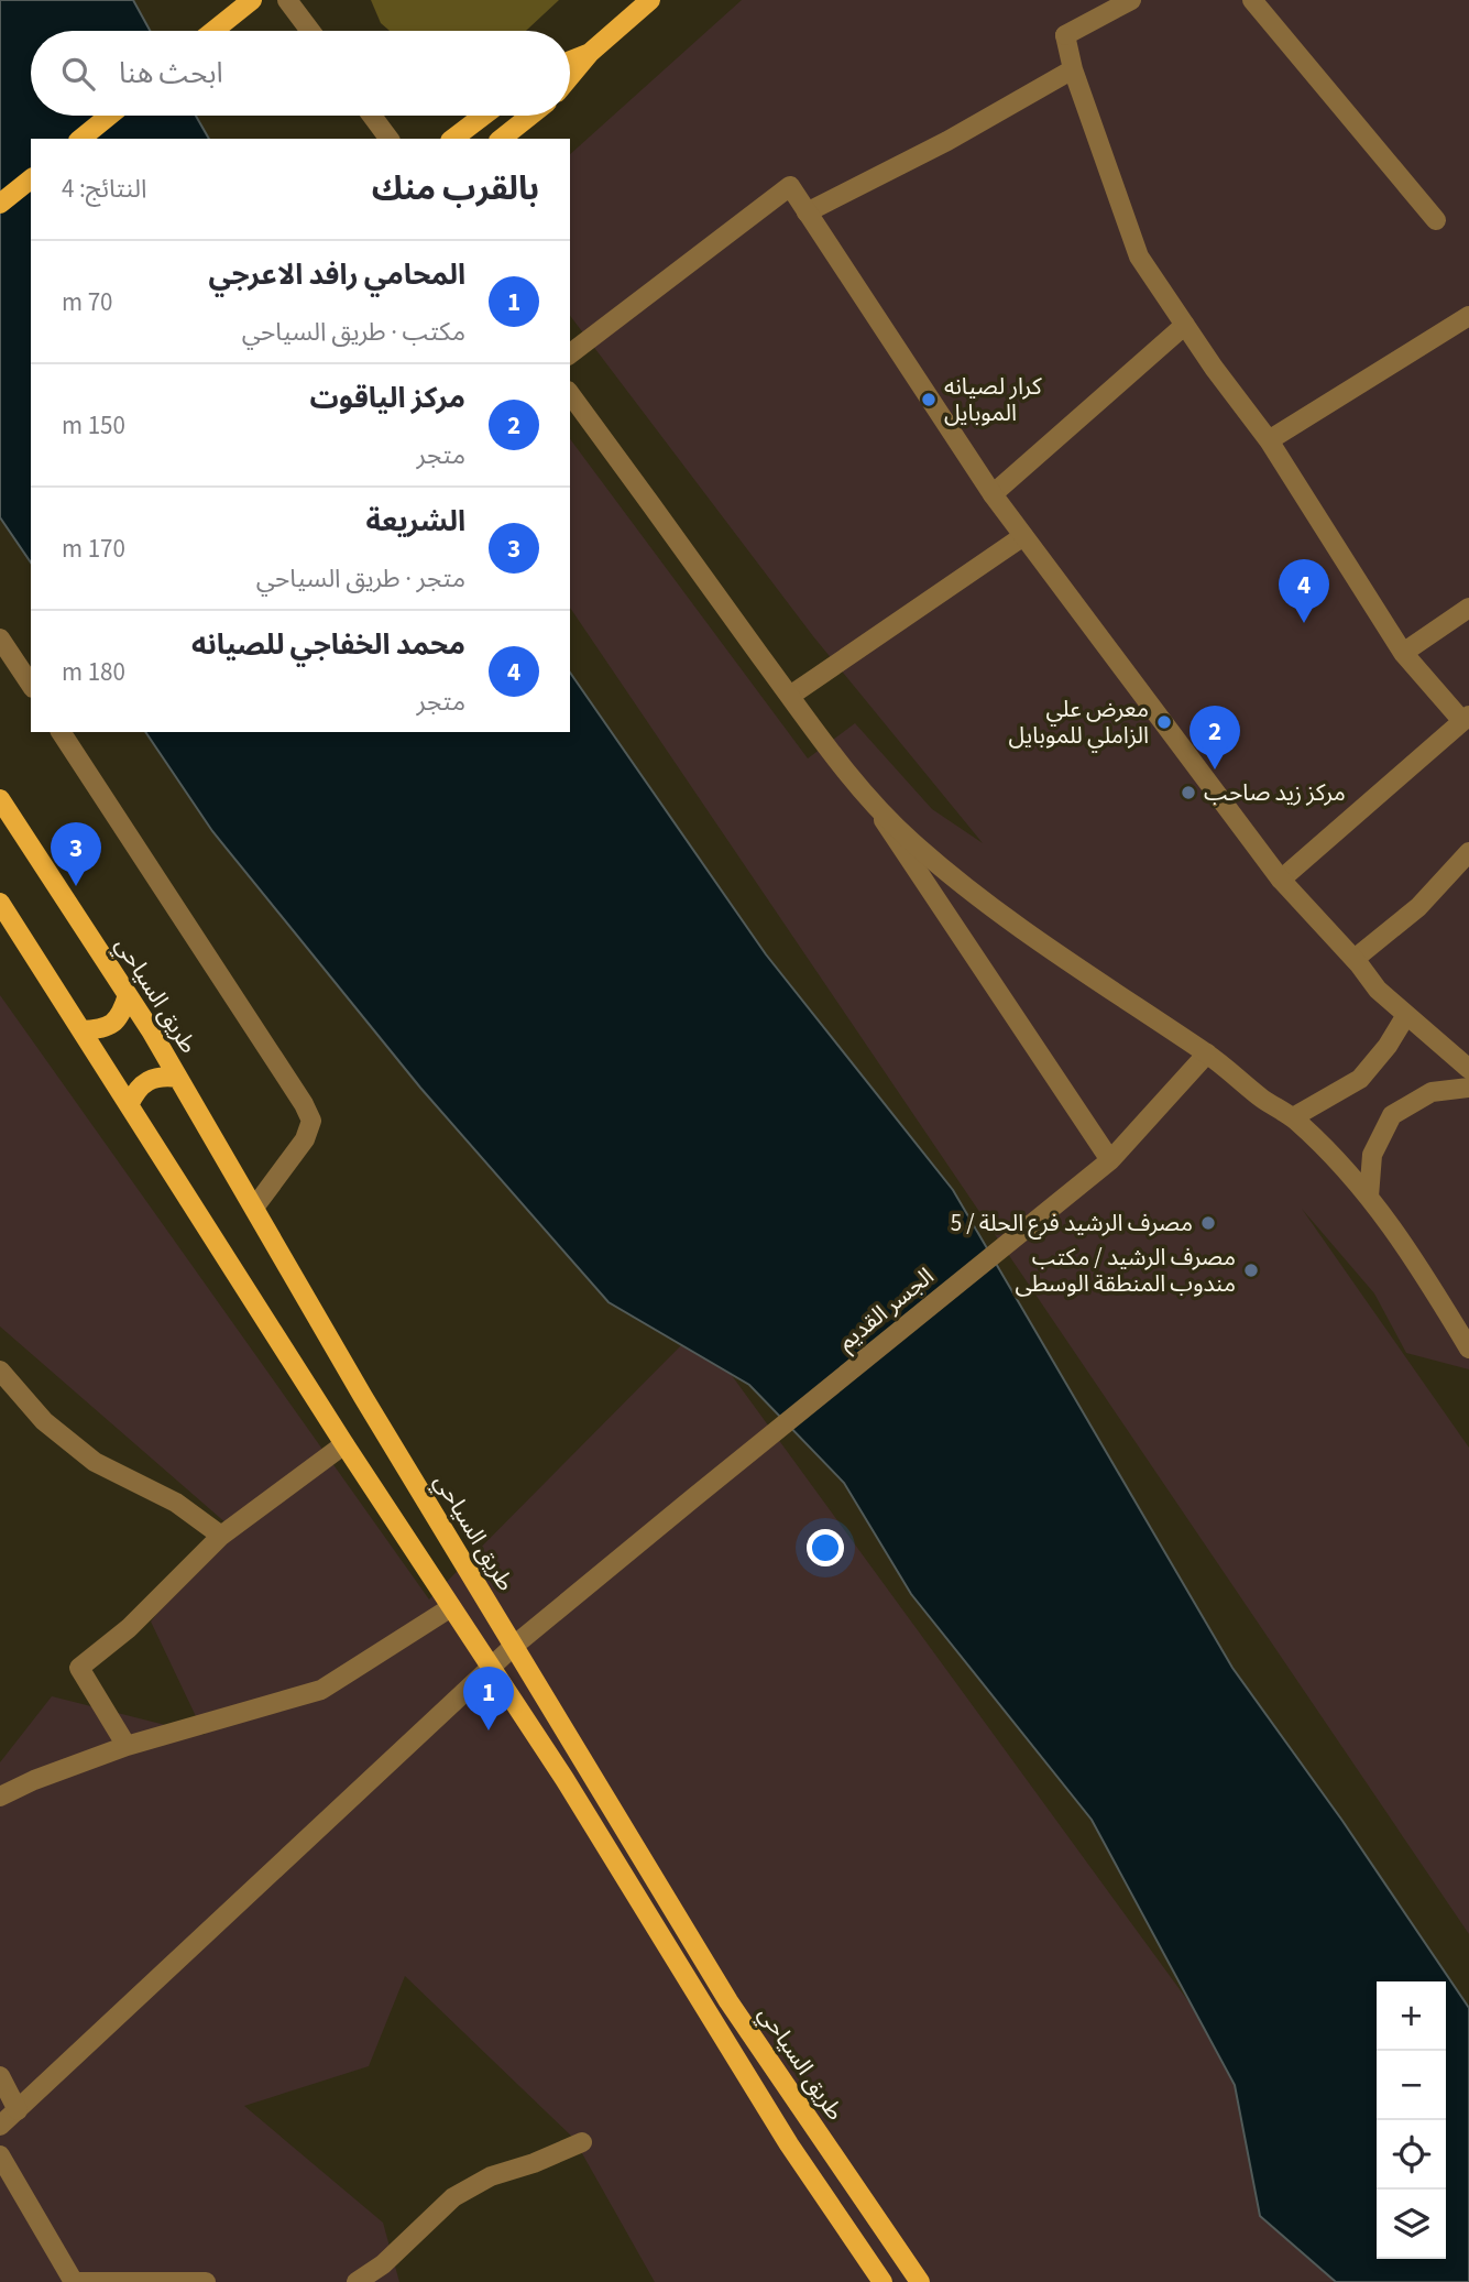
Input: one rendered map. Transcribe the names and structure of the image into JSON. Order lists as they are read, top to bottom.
{
  "streets": {
    "main road": ["طريق السياحي"],
    "street": ["الجسر القديم"]
  },
  "crossings": [
    ["طريق السياحي", "الجسر القديم"]
  ],
  "places": [
    "كرار لصيانه الموبايل",
    "معرض علي الزاملي للموبايل",
    "مركز زيد صاحب",
    "مصرف الرشيد فرع الحلة / 5",
    "مصرف الرشيد / مكتب مندوب المنطقة الوسطى"
  ],
  "page": {
    "search": "ابحث هنا",
    "heading": ["بالقرب منك", "النتائج: 4"],
    "list": [
      {
        "mark": "1",
        "name": "المحامي رافد الاعرجي",
        "note": "مكتب · طريق السياحي",
        "value": "70 m"
      },
      {
        "mark": "2",
        "name": "مركز الياقوت",
        "note": "متجر",
        "value": "150 m"
      },
      {
        "mark": "3",
        "name": "الشريعة",
        "note": "متجر · طريق السياحي",
        "value": "170 m"
      },
      {
        "mark": "4",
        "name": "محمد الخفاجي للصيانه",
        "note": "متجر",
        "value": "180 m"
      }
    ],
    "pins": [
      "4",
      "2",
      "3",
      "1"
    ],
    "map_buttons": ["+", "−"]
  }
}
